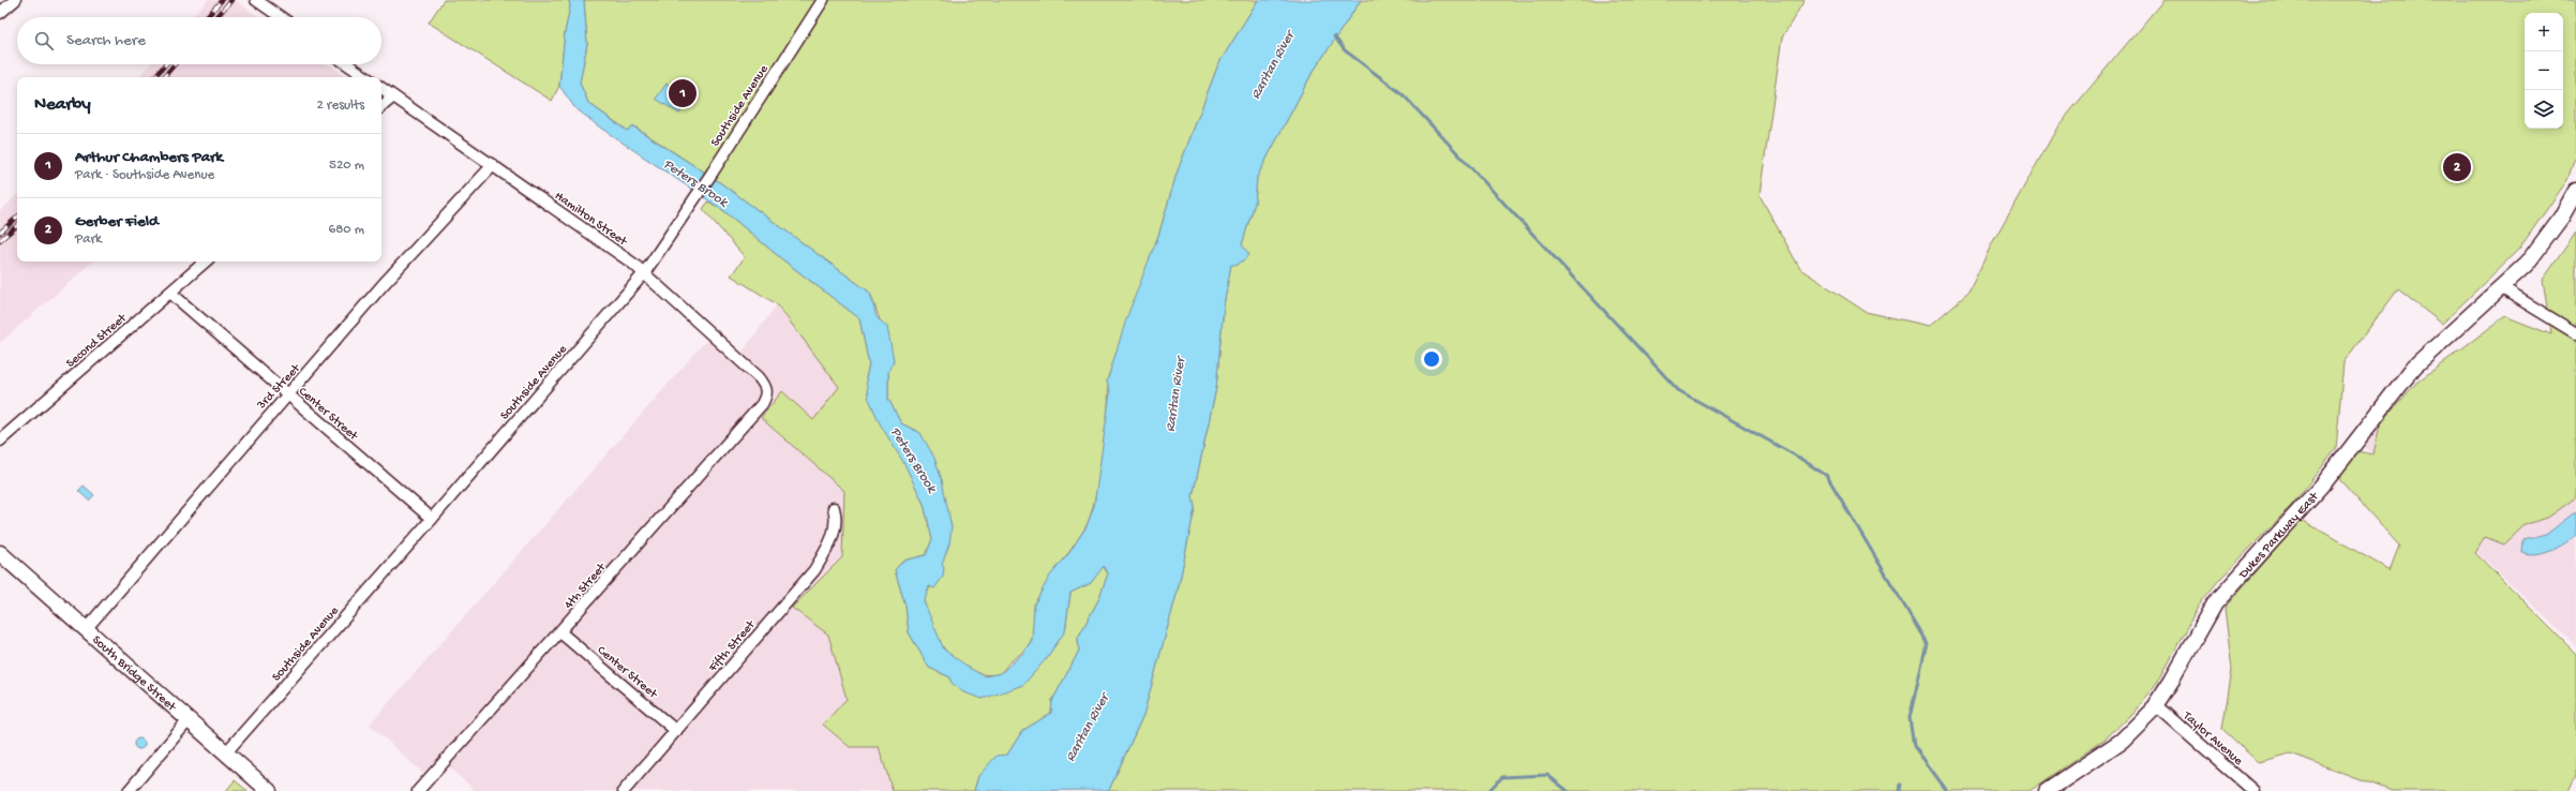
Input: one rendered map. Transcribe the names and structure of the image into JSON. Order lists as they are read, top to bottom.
{
  "streets": {
    "street": [
      "Southside Avenue",
      "Hamilton Street",
      "Second Street",
      "3rd Street",
      "Center Street",
      "Dukes Parkway East",
      "4th Street",
      "Fifth Street",
      "South Bridge Street",
      "Taylor Avenue"
    ]
  },
  "crossings": [
    ["Southside Avenue", "Hamilton Street"],
    ["Southside Avenue", "Center Street"],
    ["Southside Avenue", "South Bridge Street"],
    ["Hamilton Street", "3rd Street"],
    ["Hamilton Street", "4th Street"],
    ["Second Street", "Center Street"],
    ["3rd Street", "Center Street"],
    ["3rd Street", "South Bridge Street"],
    ["Center Street", "4th Street"],
    ["Center Street", "Fifth Street"],
    ["Dukes Parkway East", "Taylor Avenue"]
  ],
  "water": ["Raritan River", "Peters Brook"],
  "page": {
    "map_buttons": ["+", "−"],
    "search": "Search here",
    "pins": ["1", "2"],
    "heading": ["Nearby", "2 results"],
    "list": [
      {
        "mark": "1",
        "name": "Arthur Chambers Park",
        "note": "Park · Southside Avenue",
        "value": "520 m"
      },
      {
        "mark": "2",
        "name": "Gerber Field",
        "note": "Park",
        "value": "680 m"
      }
    ]
  }
}
